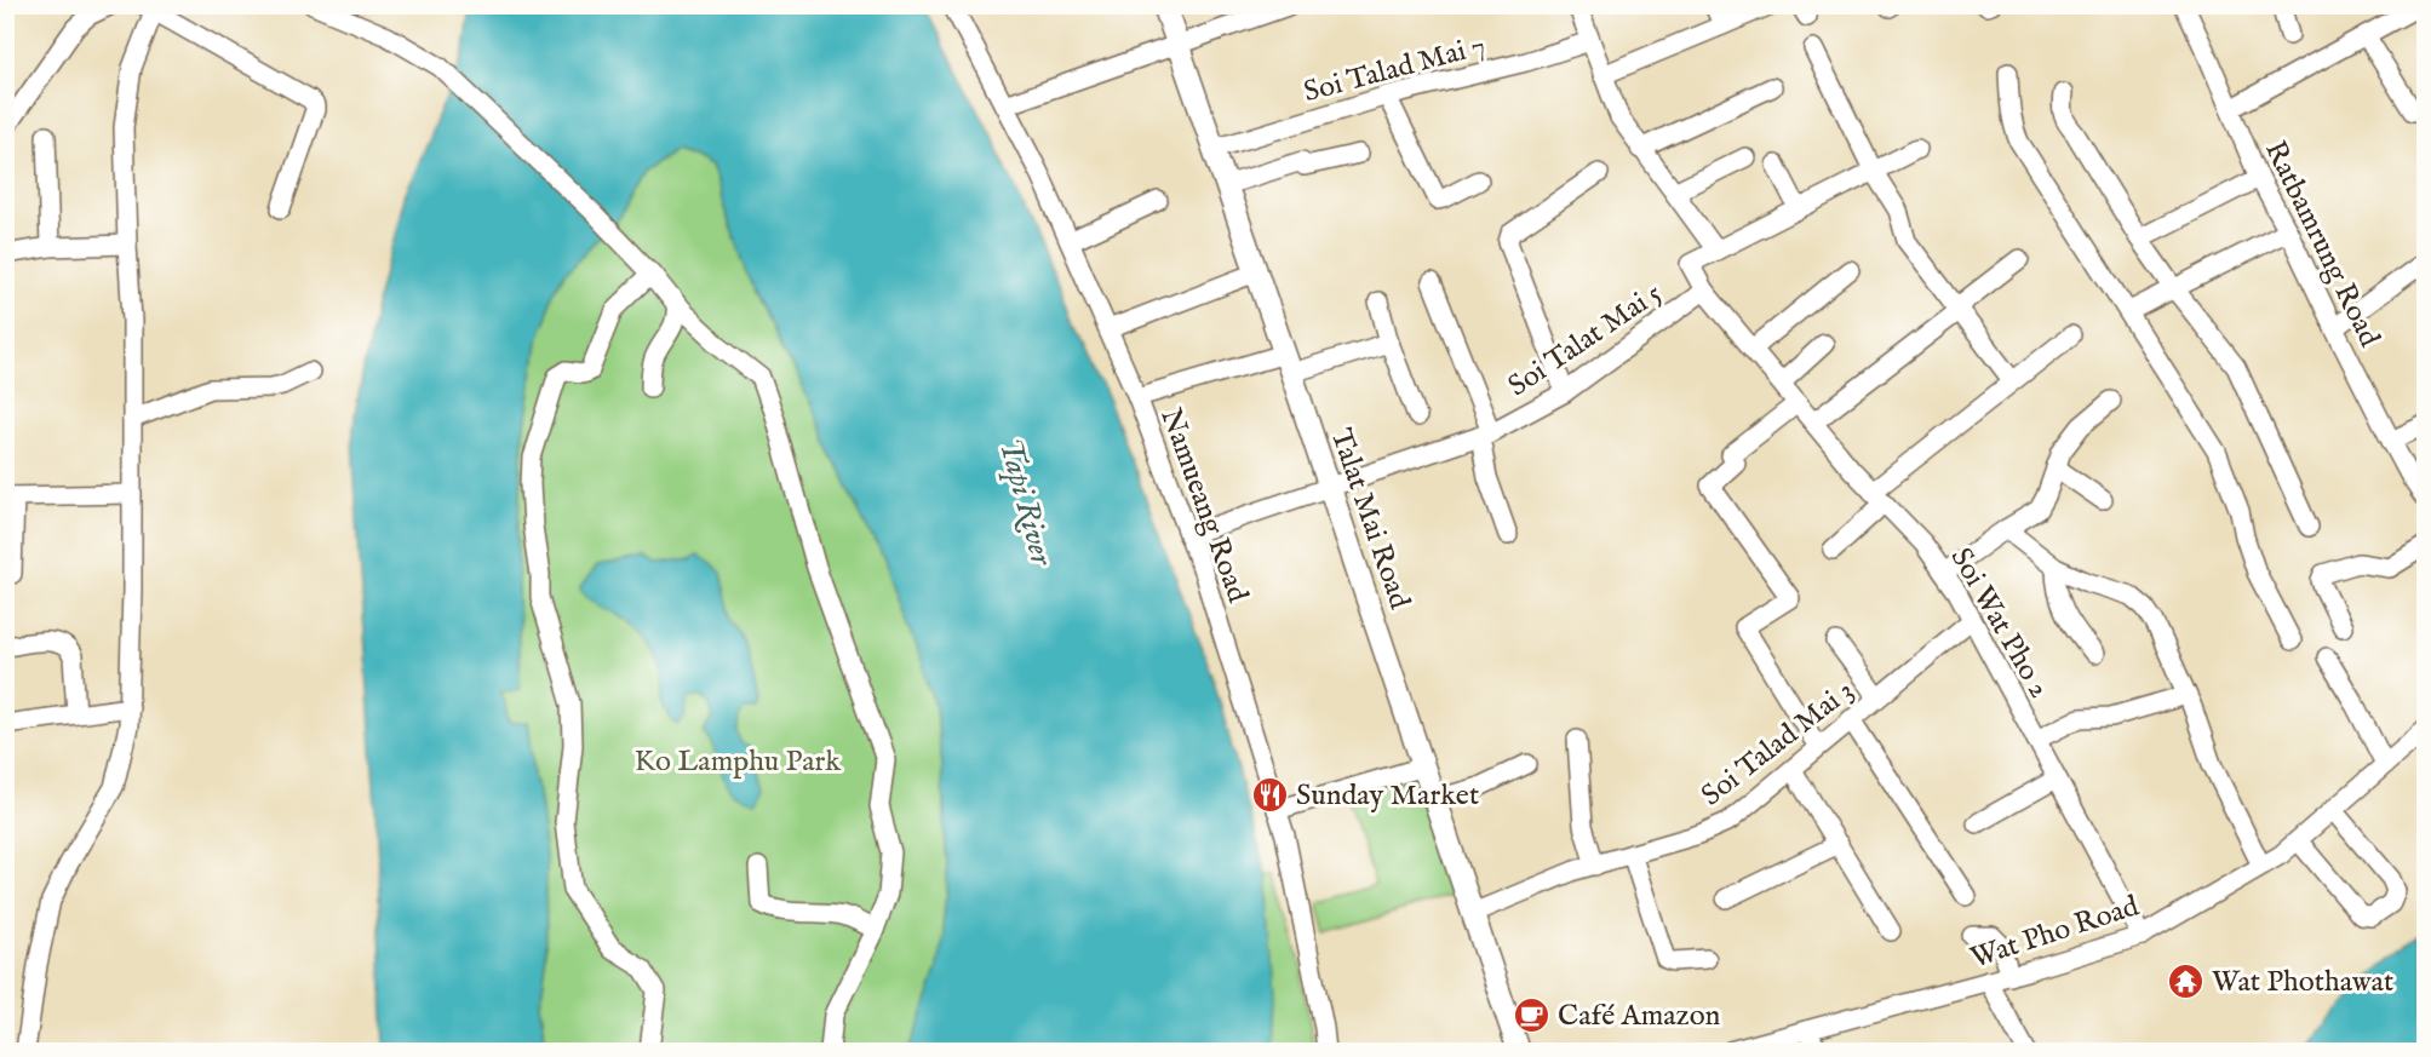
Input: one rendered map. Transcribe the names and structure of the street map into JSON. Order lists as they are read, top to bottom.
{
  "streets": {
    "main road": ["Talat Mai Road"],
    "street": [
      "Soi Talad Mai 7",
      "Ratbamrung Road",
      "Soi Talat Mai 5",
      "Namueang Road",
      "Soi Wat Pho 2",
      "Soi Talad Mai 3",
      "Wat Pho Road"
    ]
  },
  "crossings": [
    ["Soi Talad Mai 7", "Talat Mai Road"],
    ["Soi Talat Mai 5", "Namueang Road"],
    ["Soi Talat Mai 5", "Talat Mai Road"],
    ["Soi Talat Mai 5", "Soi Wat Pho 2"],
    ["Talat Mai Road", "Soi Talad Mai 3"],
    ["Soi Wat Pho 2", "Soi Talad Mai 3"],
    ["Soi Wat Pho 2", "Wat Pho Road"]
  ],
  "water": ["Tapi River"],
  "parks": ["Ko Lamphu Park"],
  "places": {
    "restaurant": ["Sunday Market"],
    "temple": ["Wat Phothawat"],
    "cafe": ["Café Amazon"]
  }
}
